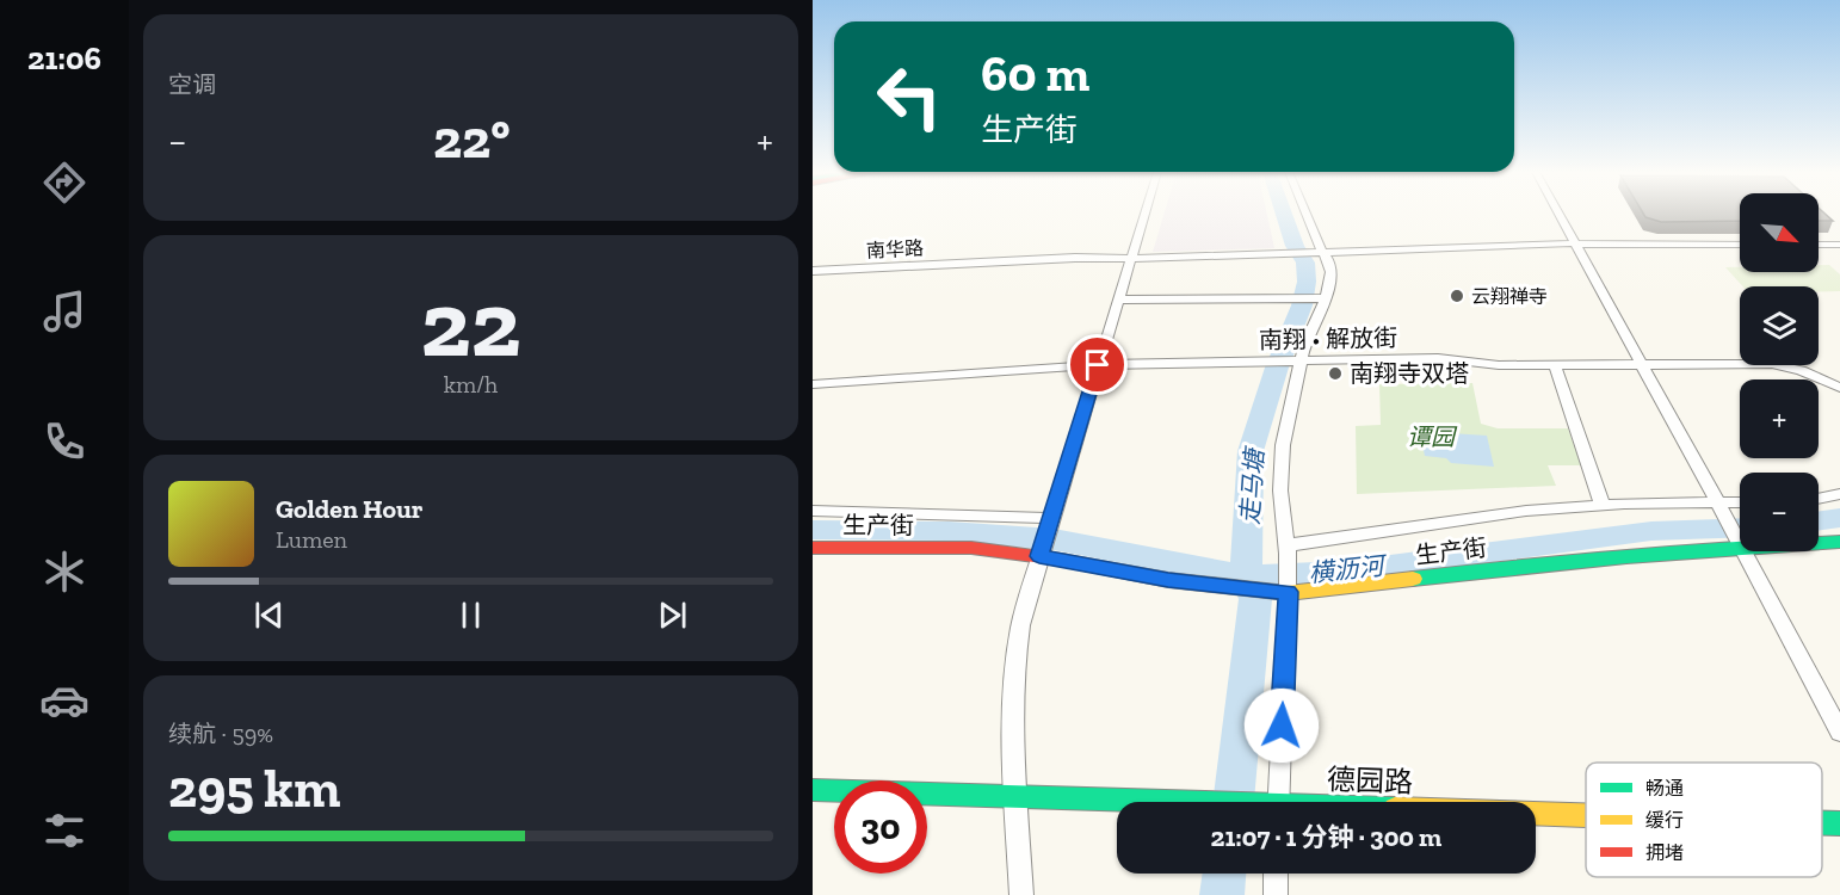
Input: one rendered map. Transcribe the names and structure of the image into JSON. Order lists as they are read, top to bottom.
{
  "streets": {
    "main road": ["生产街", "德园路"],
    "street": ["南华路", "南翔 • 解放街"]
  },
  "water": ["走马塘", "横沥河"],
  "parks": ["谭园"],
  "places": ["云翔禅寺", "南翔寺双塔"],
  "legend": ["畅通", "缓行", "拥堵"],
  "north": "bottom right",
  "page": {
    "tabs": "21:06",
    "tile": [
      "空调",
      ["22", "km/h"],
      ["续航 · 59%", "295 km"]
    ],
    "turn": ["60 m", "生产街"],
    "heat": ["−", "22°", "+"],
    "map_buttons": ["+", "−"],
    "song": ["Golden Hour", "Lumen"],
    "limit": "30",
    "trip": "21:07 · 1 分钟 · 300 m"
  }
}
